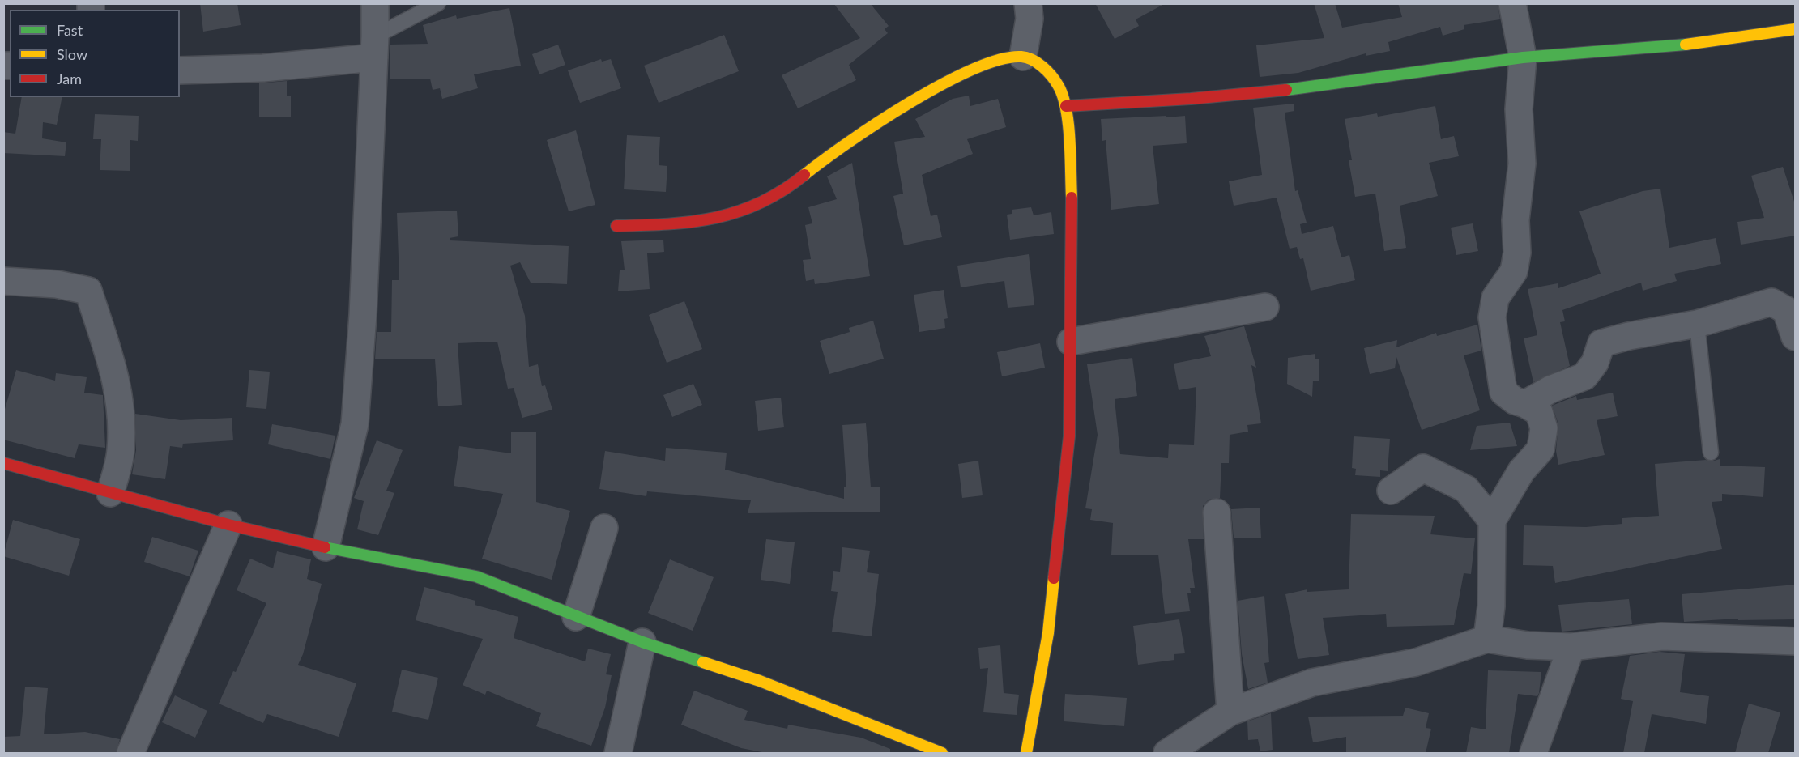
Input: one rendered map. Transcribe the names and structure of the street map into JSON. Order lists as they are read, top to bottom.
{
  "legend": ["Fast", "Slow", "Jam"]
}
